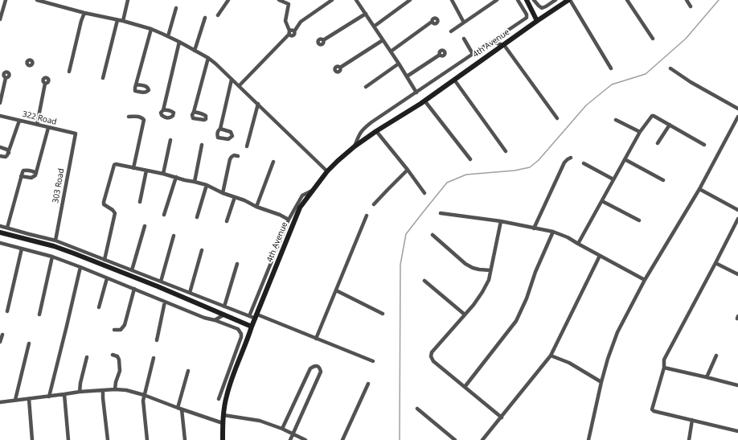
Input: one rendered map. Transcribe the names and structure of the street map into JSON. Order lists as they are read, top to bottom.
{
  "streets": {
    "main road": ["4th Avenue"],
    "street": ["322 Road", "303 Road"]
  },
  "crossings": [
    ["322 Road", "303 Road"]
  ]
}
